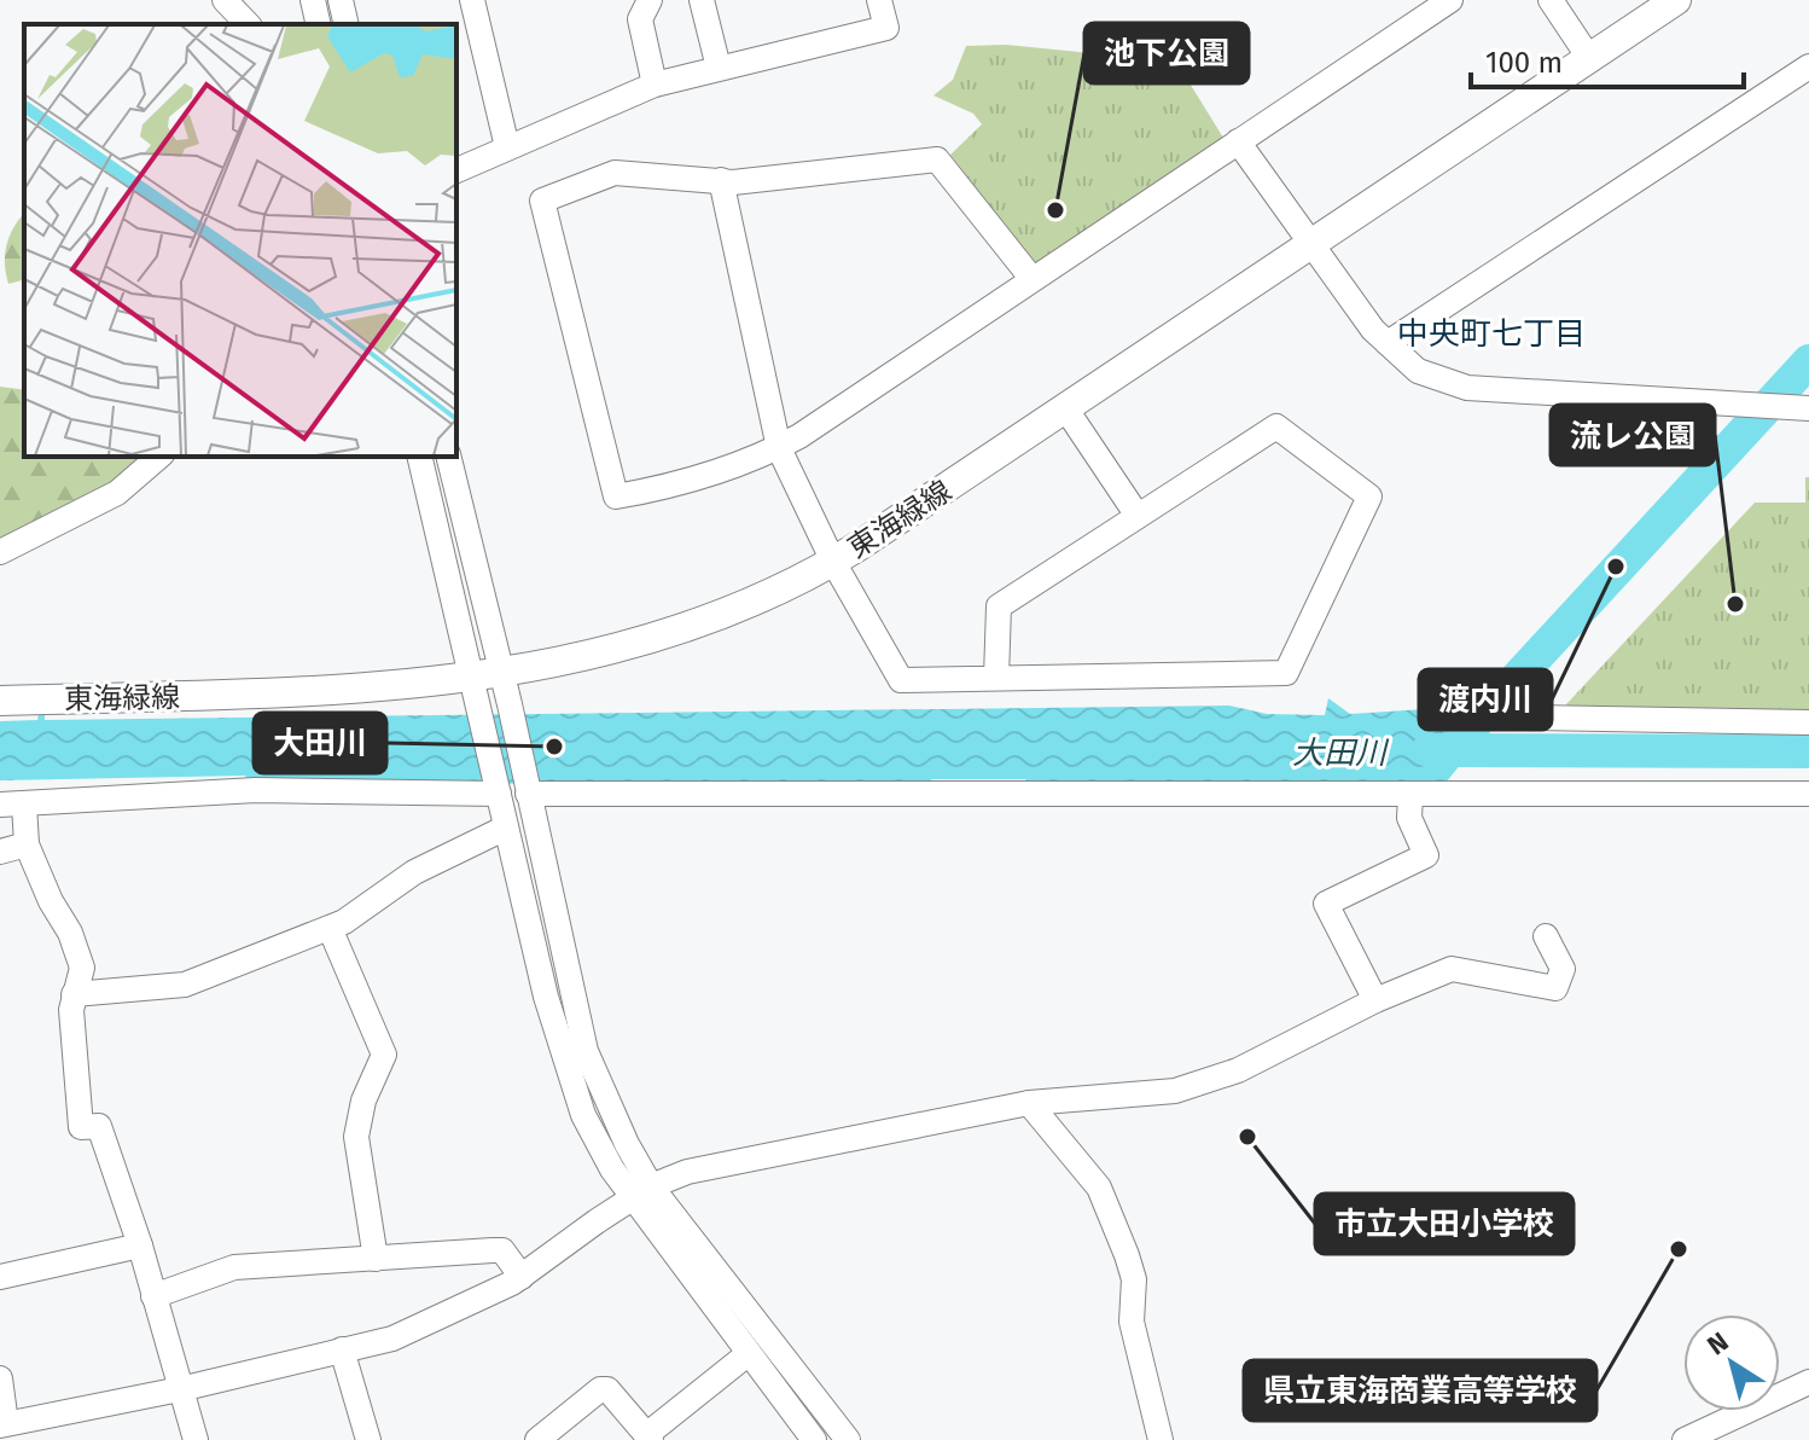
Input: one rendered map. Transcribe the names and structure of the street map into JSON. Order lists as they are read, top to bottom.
{
  "streets": {
    "main road": ["東海緑線"]
  },
  "districts": ["中央町七丁目"],
  "water": ["大田川"],
  "places": [
    "池下公園",
    "渡内川",
    "流レ公園",
    "大田川",
    "市立大田小学校",
    "県立東海商業高等学校"
  ],
  "scale_bar": "100 m",
  "north": "top left"
}
